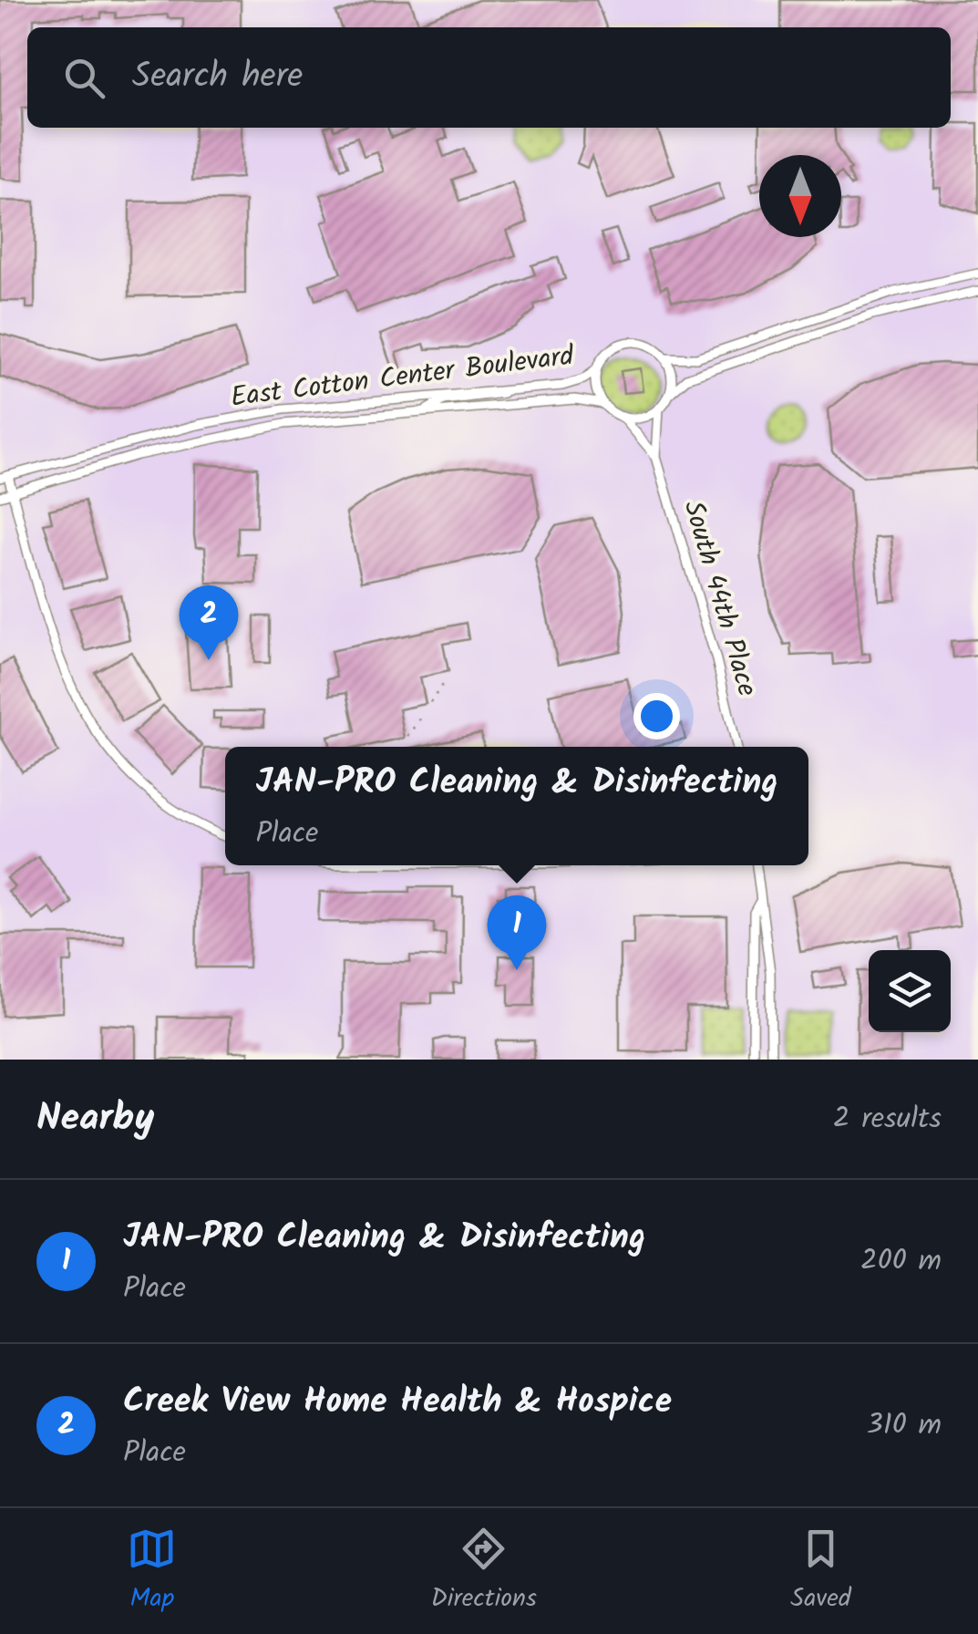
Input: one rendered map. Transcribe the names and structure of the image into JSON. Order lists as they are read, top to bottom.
{
  "streets": {
    "street": ["East Cotton Center Boulevard", "South 44th Place"]
  },
  "crossings": [
    ["East Cotton Center Boulevard", "South 44th Place"]
  ],
  "north": "bottom",
  "page": {
    "search": "Search here",
    "pins": ["2", "1"],
    "popup": ["JAN-PRO Cleaning & Disinfecting", "Place"],
    "heading": ["Nearby", "2 results"],
    "list": [
      {
        "mark": "1",
        "name": "JAN-PRO Cleaning & Disinfecting",
        "note": "Place",
        "value": "200 m"
      },
      {
        "mark": "2",
        "name": "Creek View Home Health & Hospice",
        "note": "Place",
        "value": "310 m"
      }
    ],
    "nav": ["Map", "Directions", "Saved"]
  }
}
